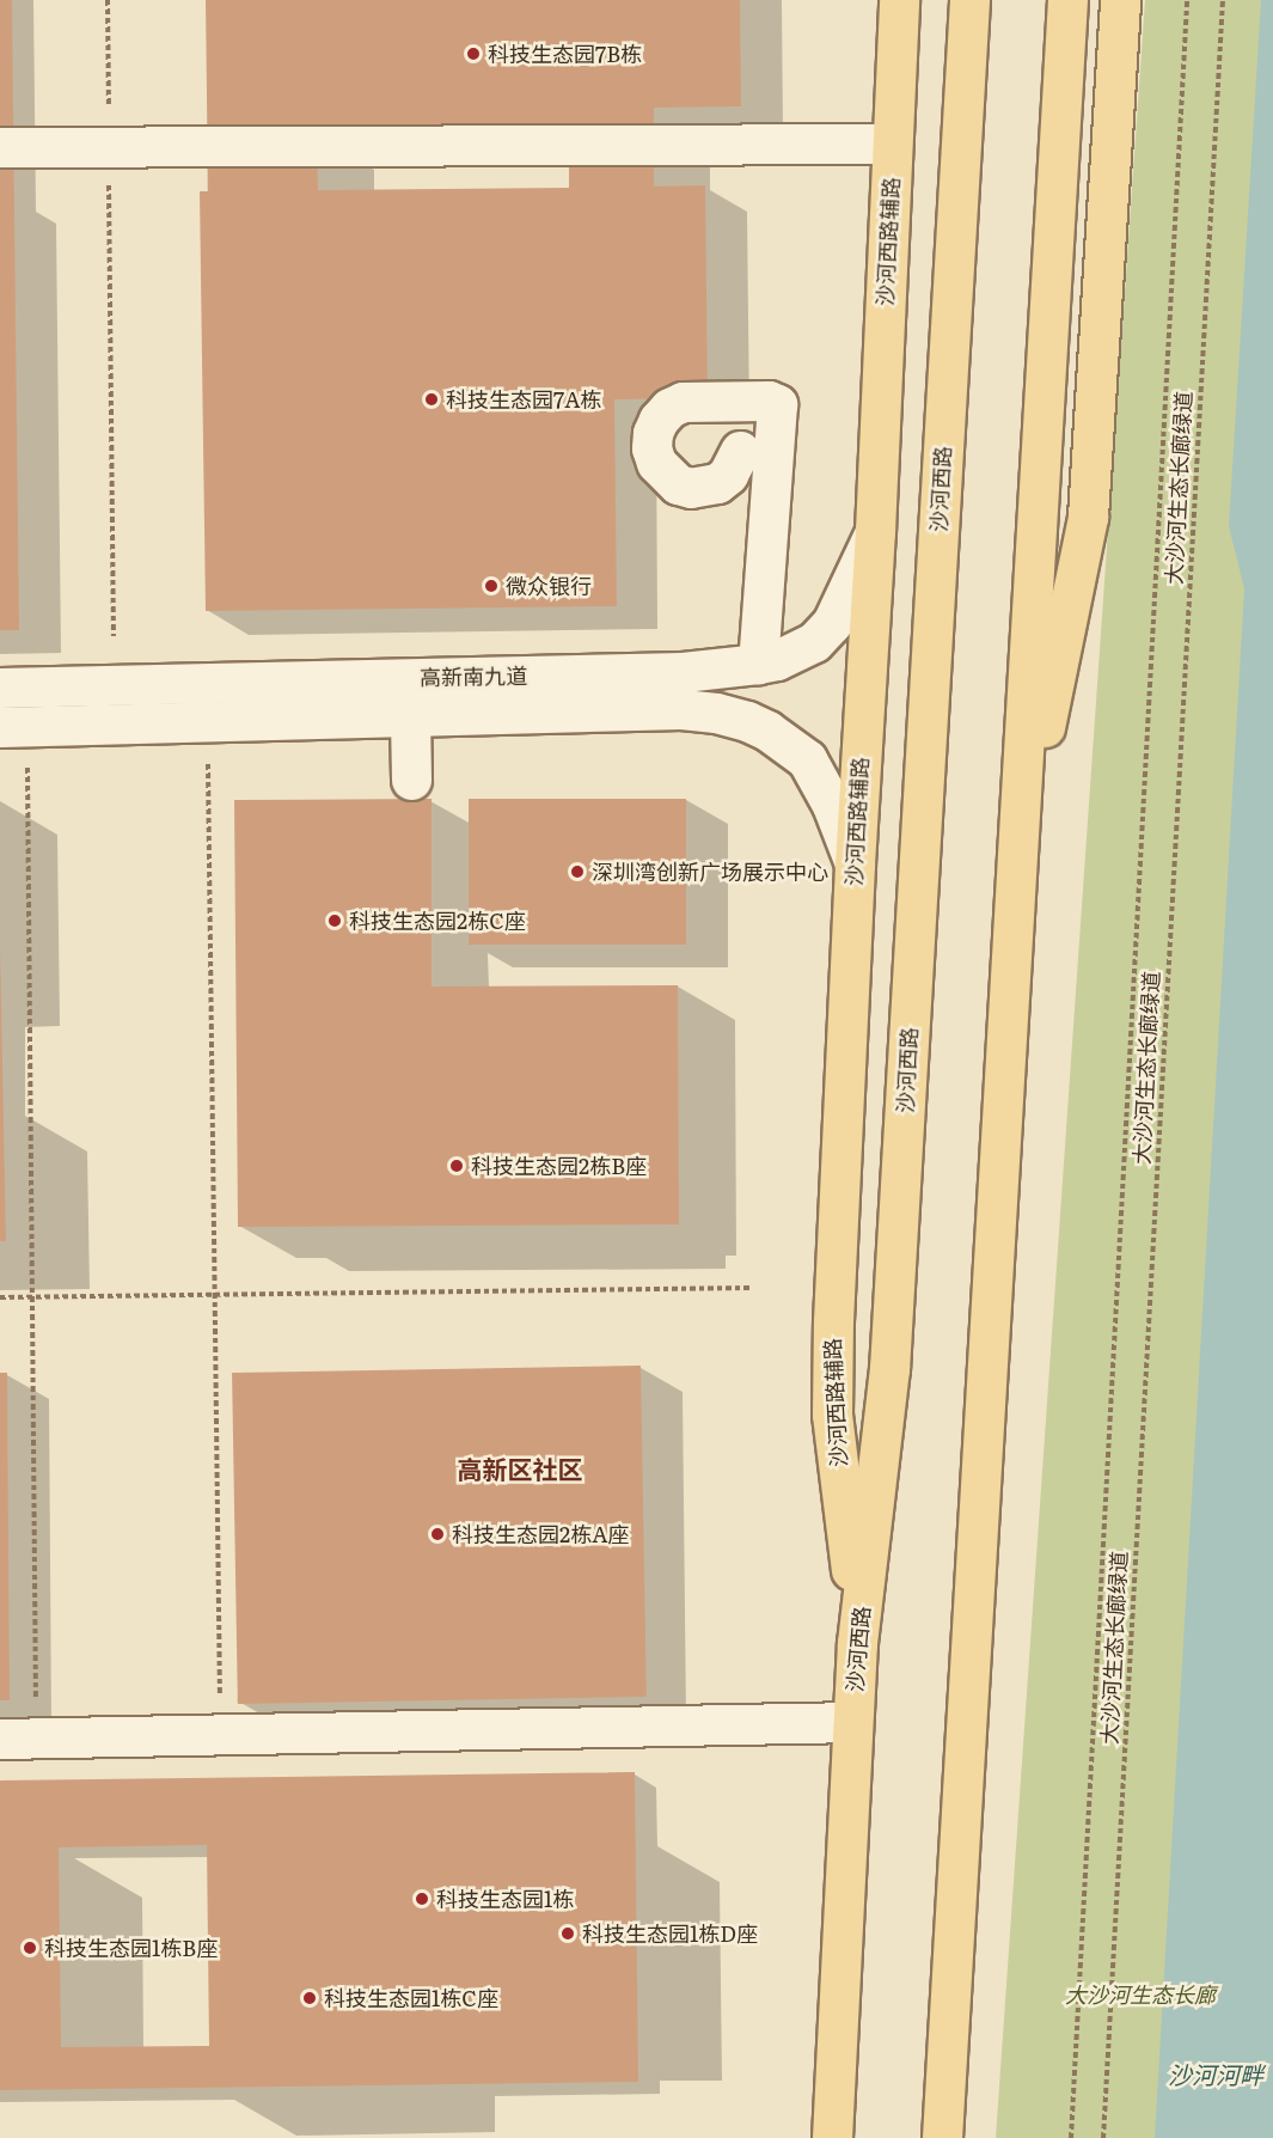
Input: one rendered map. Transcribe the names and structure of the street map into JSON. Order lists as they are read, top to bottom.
{
  "streets": {
    "main road": ["沙河西路辅路", "沙河西路"],
    "street": ["高新南九道"],
    "path": ["大沙河生态长廊绿道"]
  },
  "crossings": [
    ["沙河西路辅路", "沙河西路"],
    ["沙河西路辅路", "高新南九道"]
  ],
  "districts": ["高新区社区"],
  "water": ["沙河河畔"],
  "parks": ["大沙河生态长廊"],
  "places": [
    "科技生态园7B栋",
    "科技生态园7A栋",
    "微众银行",
    "深圳湾创新广场展示中心",
    "科技生态园2栋C座",
    "科技生态园2栋B座",
    "科技生态园2栋A座",
    "科技生态园1栋",
    "科技生态园1栋D座",
    "科技生态园1栋B座",
    "科技生态园1栋C座"
  ]
}
